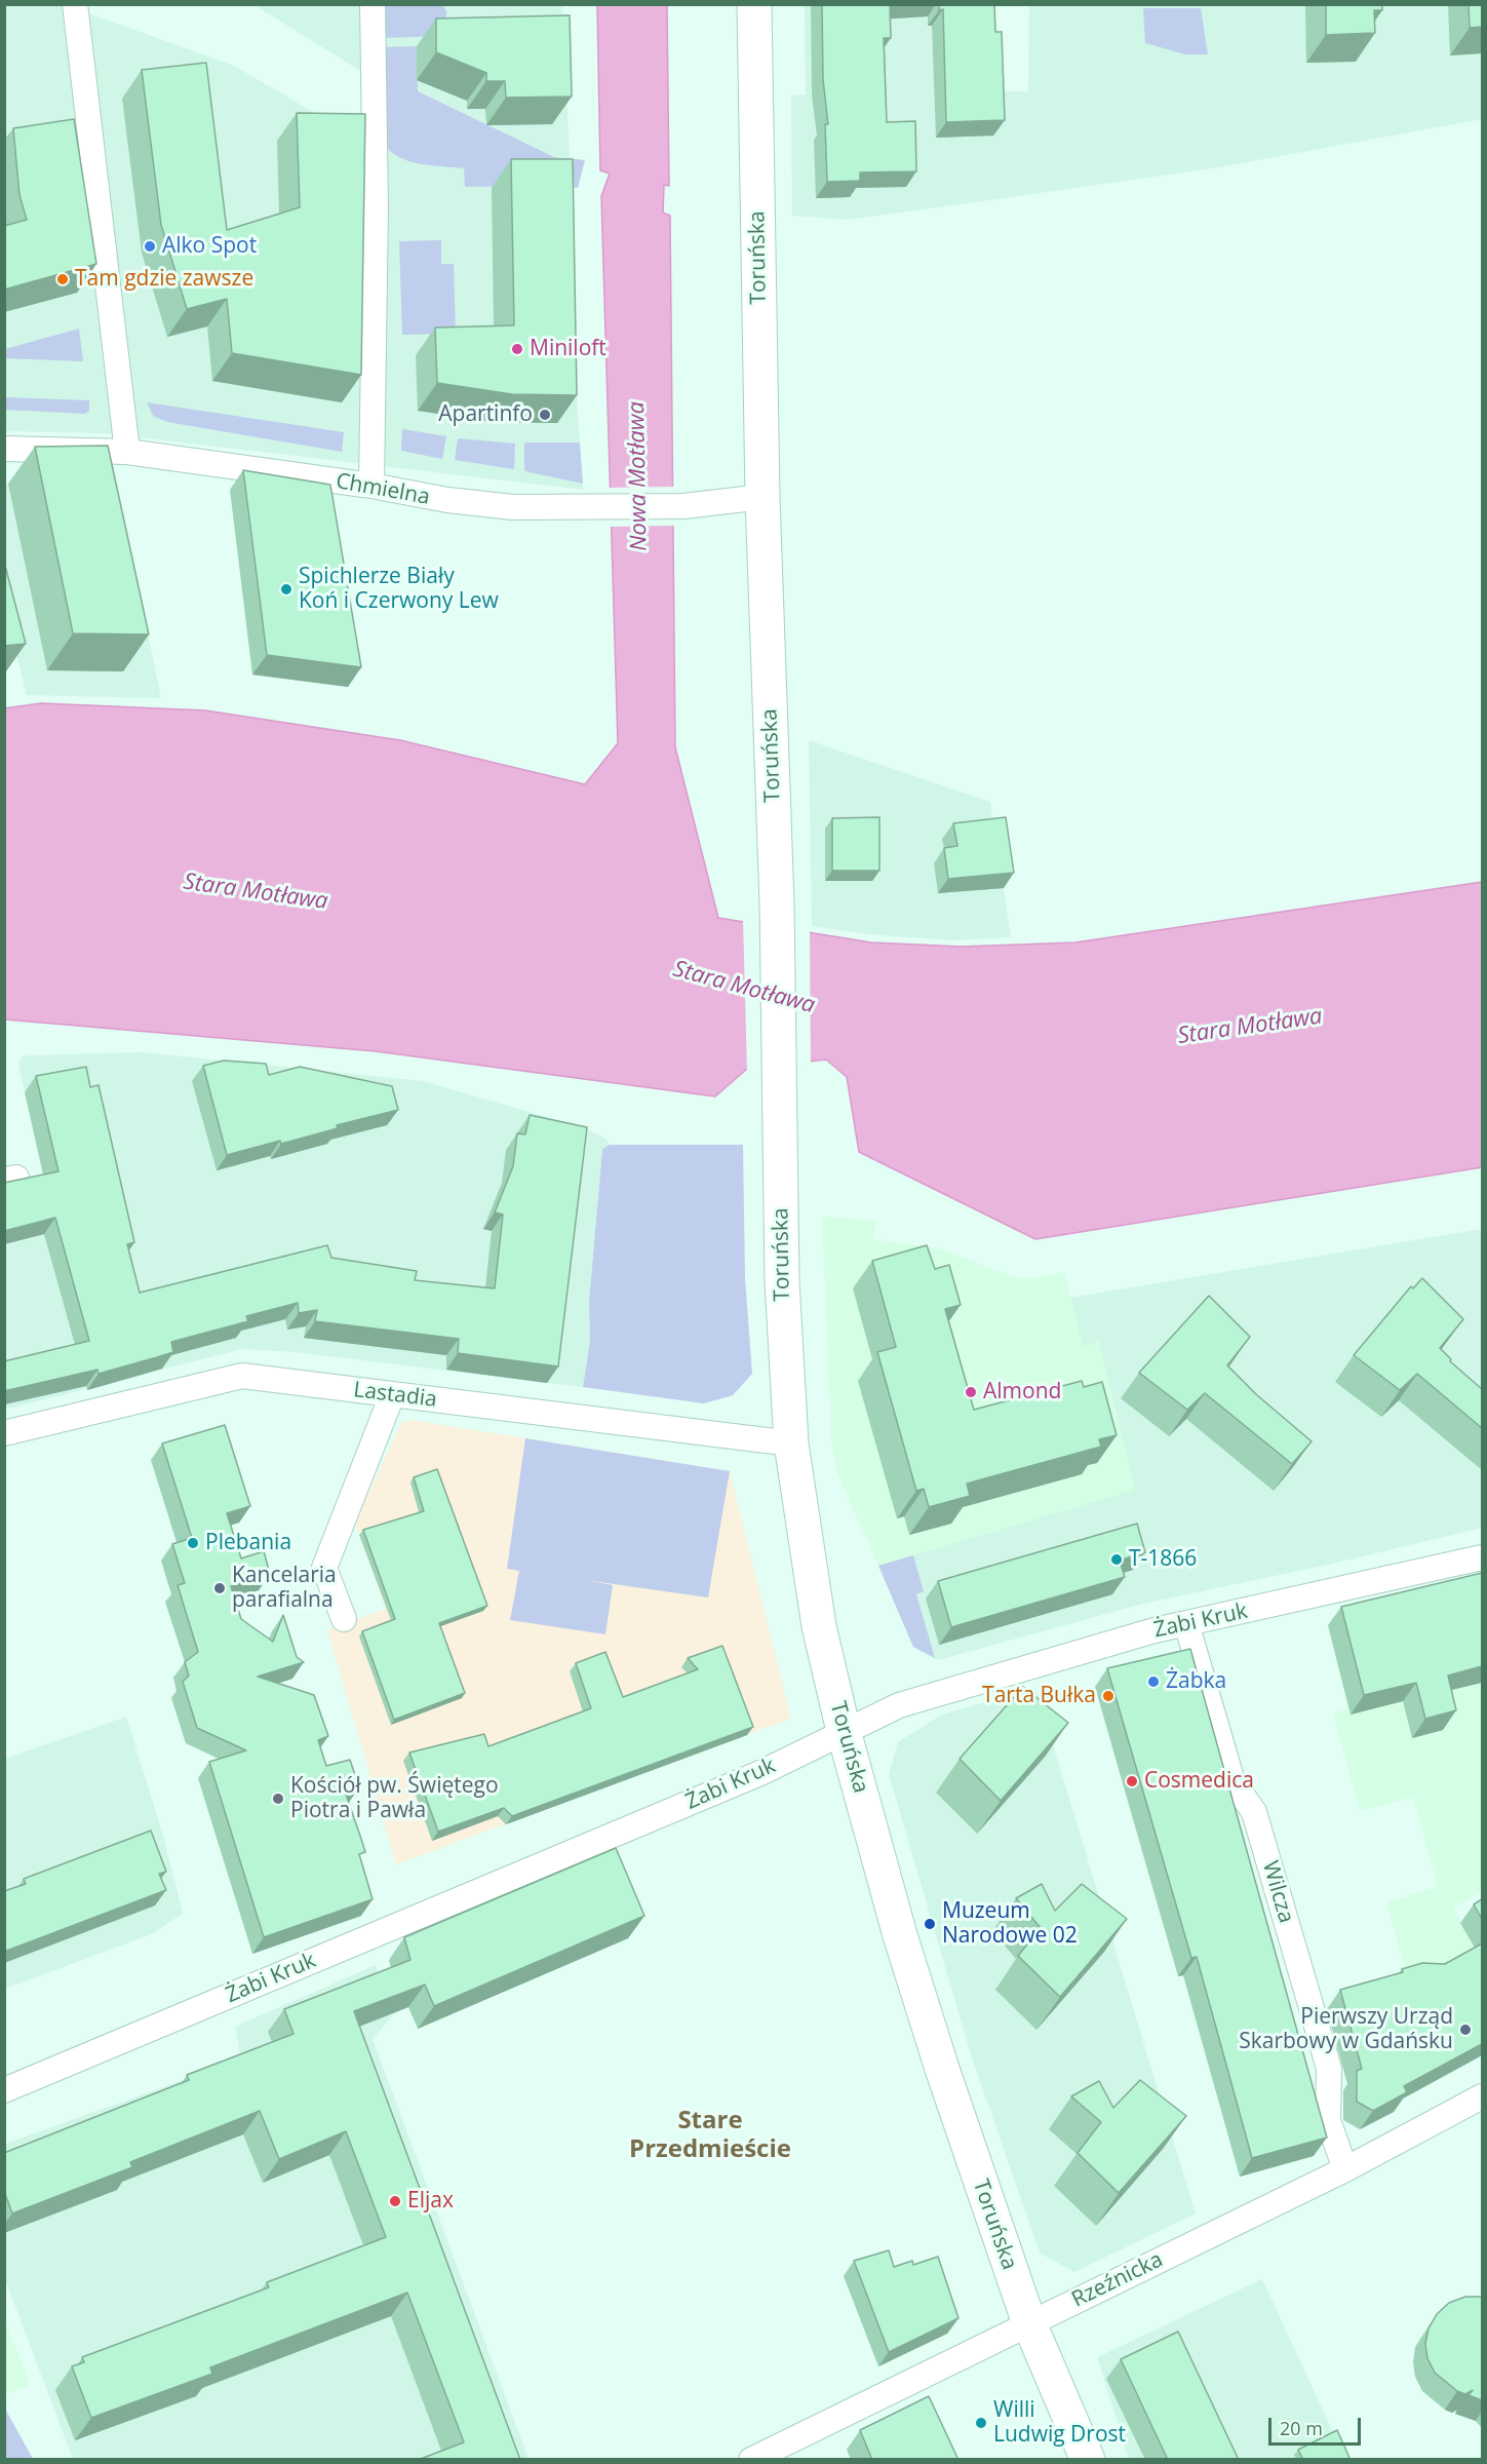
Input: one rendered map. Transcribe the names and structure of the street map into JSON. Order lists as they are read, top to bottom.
{
  "streets": {
    "street": [
      "Toruńska",
      "Chmielna",
      "Lastadia",
      "Żabi Kruk",
      "Wilcza",
      "Rzeźnicka"
    ]
  },
  "crossings": [
    ["Toruńska", "Chmielna"],
    ["Toruńska", "Lastadia"],
    ["Toruńska", "Żabi Kruk"],
    ["Toruńska", "Rzeźnicka"],
    ["Żabi Kruk", "Wilcza"],
    ["Wilcza", "Rzeźnicka"]
  ],
  "districts": ["Stare Przedmieście"],
  "water": ["Nowa Motława", "Stara Motława"],
  "places": [
    "Alko Spot",
    "Tam gdzie zawsze",
    "Miniloft",
    "Apartinfo",
    "Spichlerze Biały Koń i Czerwony Lew",
    "Almond",
    "Plebania",
    "T-1866",
    "Kancelaria parafialna",
    "Żabka",
    "Tarta Bułka",
    "Cosmedica",
    "Kościół pw. Świętego Piotra i Pawła",
    "Muzeum Narodowe 02",
    "Pierwszy Urząd Skarbowy w Gdańsku",
    "Eljax",
    "Willi Ludwig Drost"
  ],
  "scale_bar": "20 m"
}
